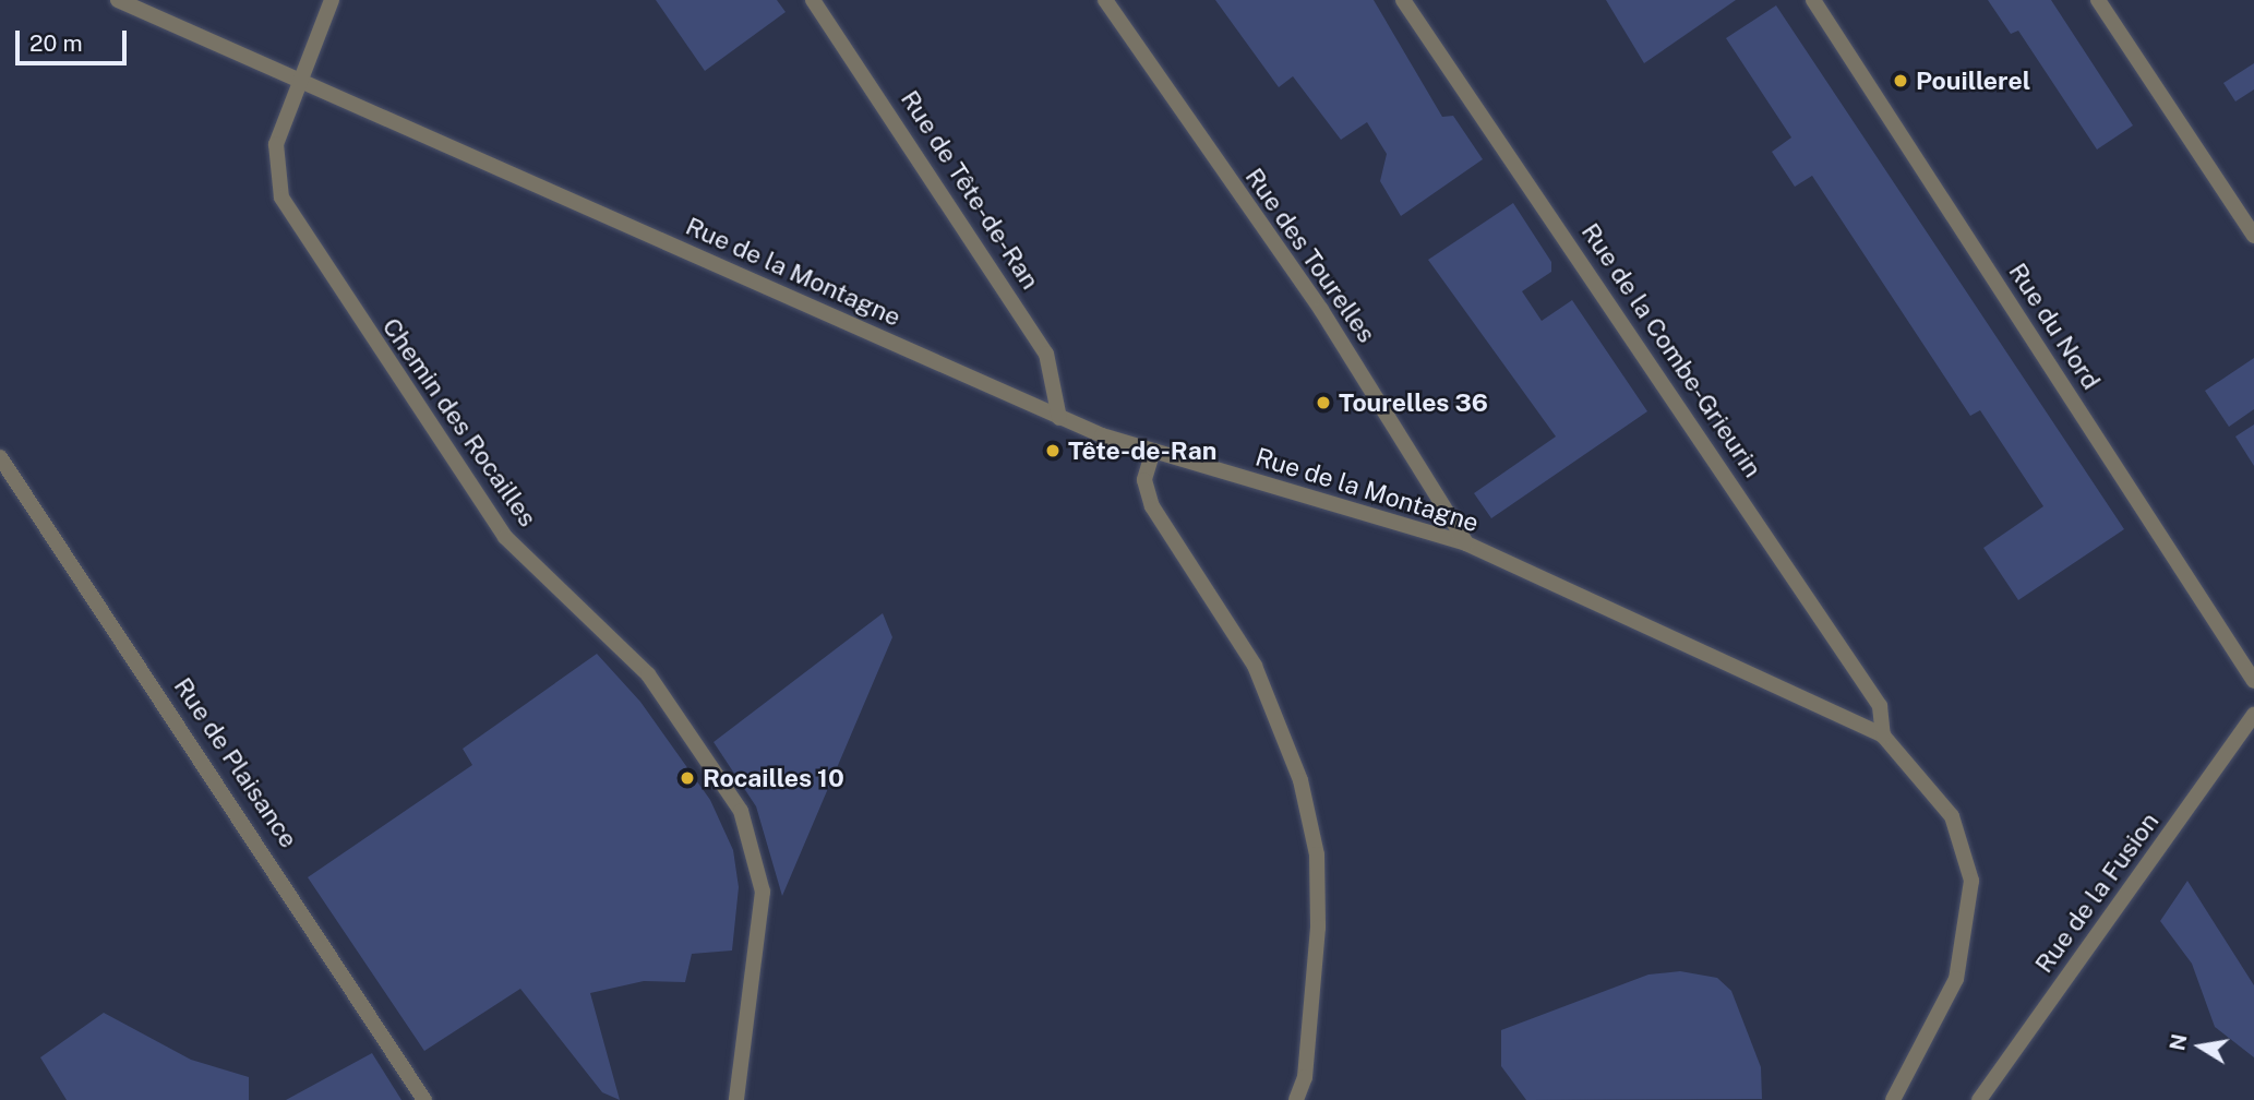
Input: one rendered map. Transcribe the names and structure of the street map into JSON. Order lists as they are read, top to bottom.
{
  "streets": {
    "street": [
      "Rue de Tête-de-Ran",
      "Rue des Tourelles",
      "Rue de la Montagne",
      "Rue du Nord",
      "Rue de la Combe-Grieurin",
      "Chemin des Rocailles",
      "Rue de Plaisance",
      "Rue de la Fusion"
    ]
  },
  "crossings": [
    ["Rue de Tête-de-Ran", "Rue de la Montagne"],
    ["Rue des Tourelles", "Rue de la Montagne"],
    ["Rue de la Montagne", "Rue de la Combe-Grieurin"],
    ["Rue de la Montagne", "Chemin des Rocailles"]
  ],
  "places": [
    "Pouillerel",
    "Tourelles 36",
    "Tête-de-Ran",
    "Rocailles 10"
  ],
  "scale_bar": "20 m",
  "north": "left"
}
